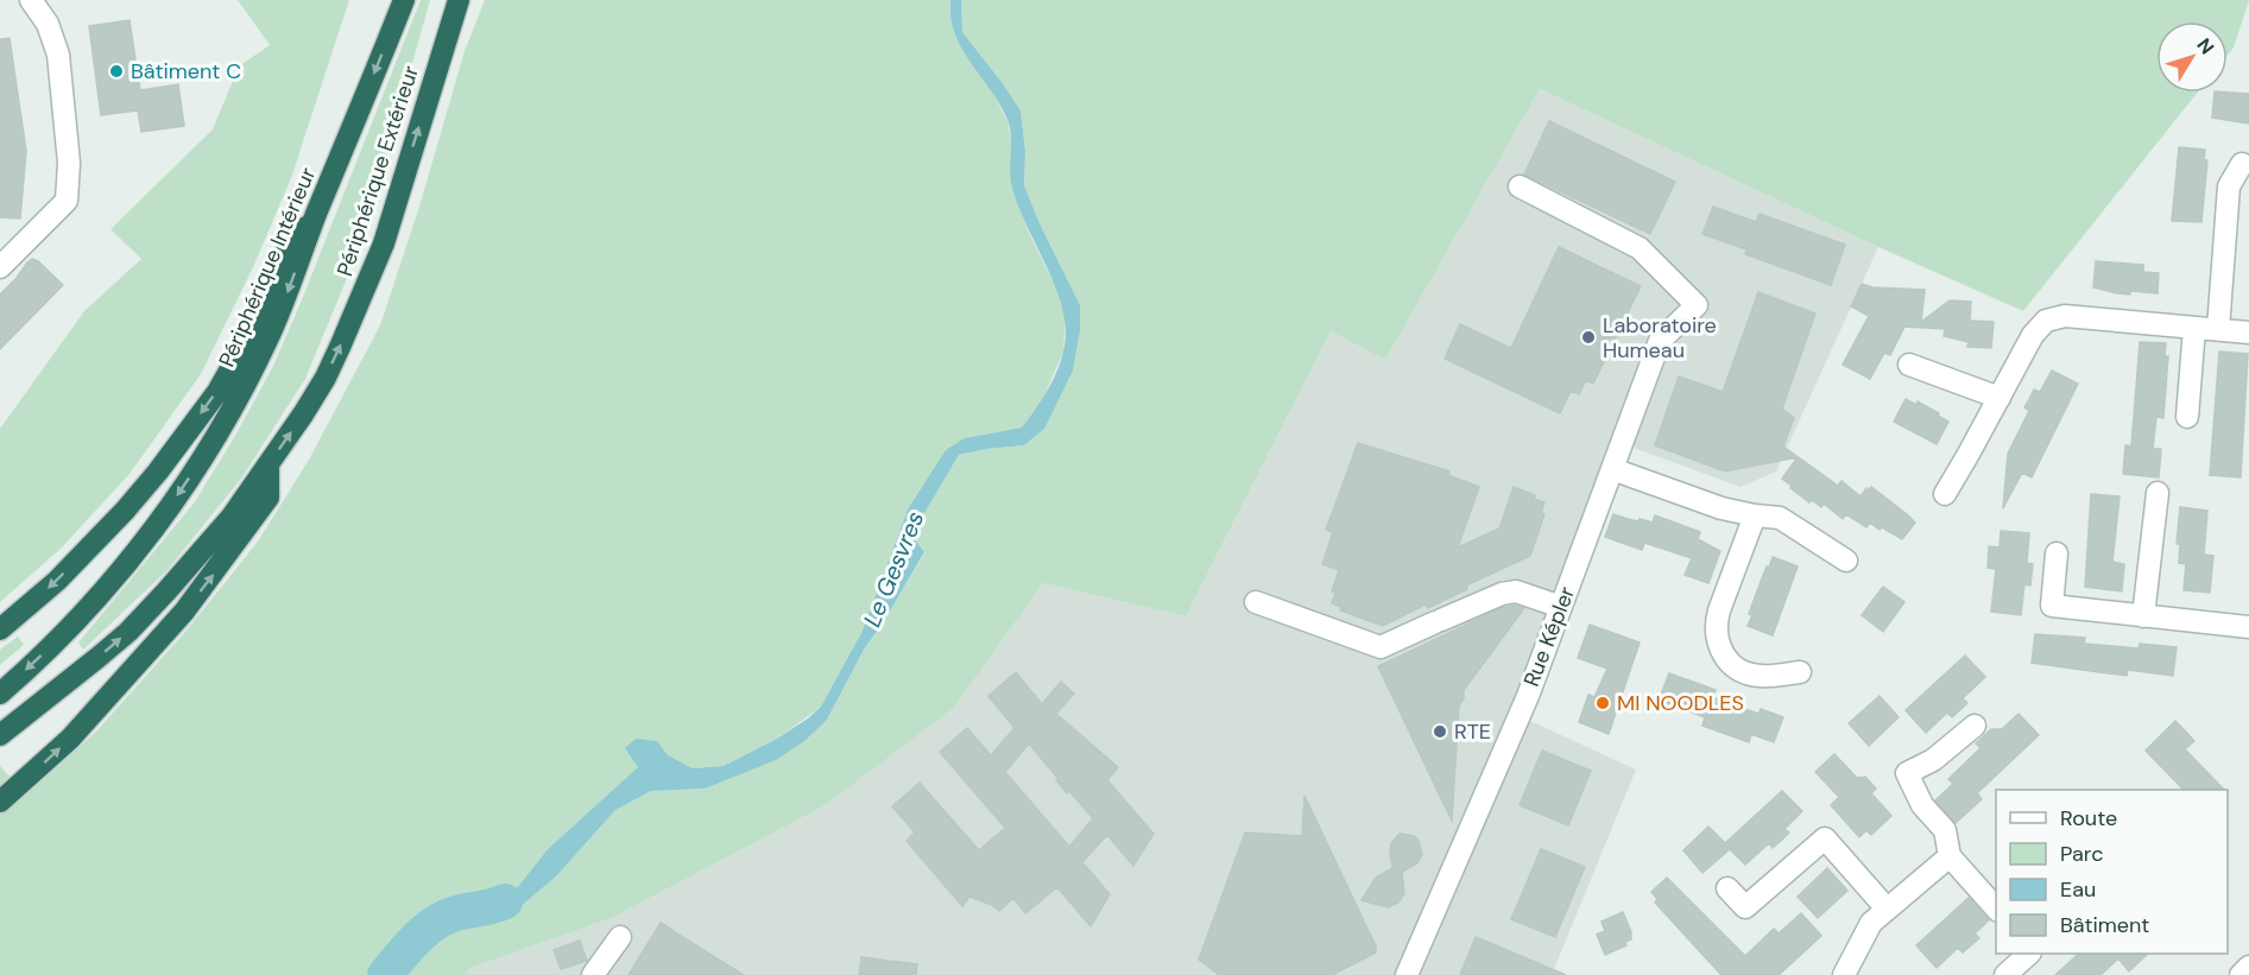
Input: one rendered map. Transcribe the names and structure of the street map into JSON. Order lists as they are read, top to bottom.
{
  "streets": {
    "highway": ["Périphérique Extérieur", "Périphérique Intérieur"],
    "street": ["Rue Képler"]
  },
  "water": ["Le Gesvres"],
  "places": [
    "Bâtiment C",
    "Laboratoire Humeau",
    "MI NOODLES",
    "RTE"
  ],
  "legend": [
    "Route",
    "Parc",
    "Eau",
    "Bâtiment"
  ],
  "north": "top right"
}
